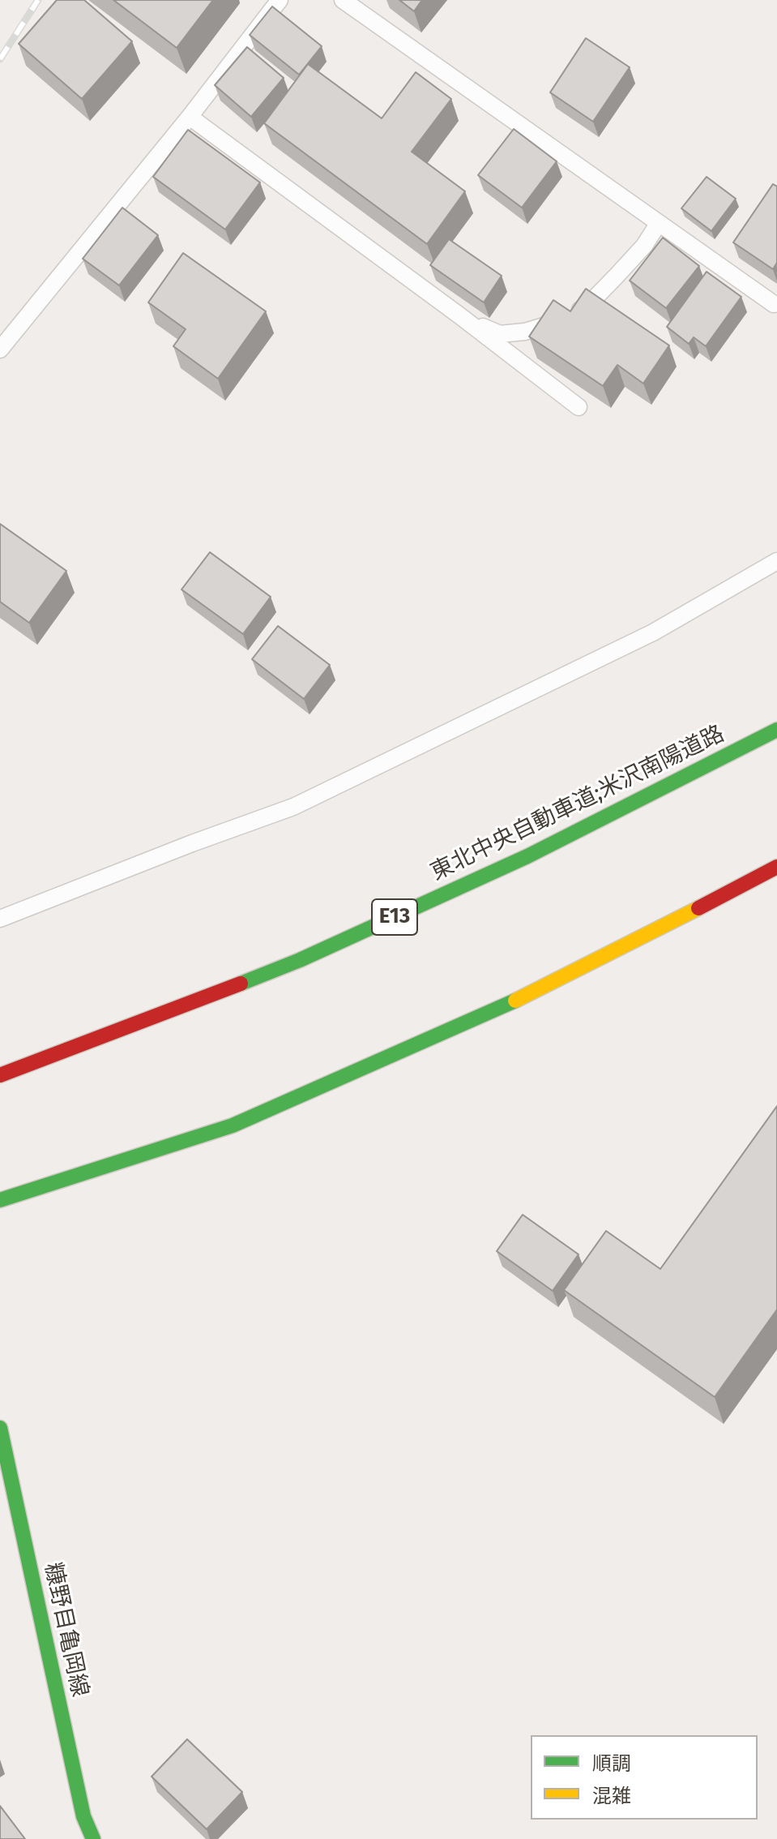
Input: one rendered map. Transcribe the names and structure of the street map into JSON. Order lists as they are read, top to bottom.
{
  "streets": {
    "main road": ["東北中央自動車道;米沢南陽道路", "E13", "糠野目亀岡線"]
  },
  "legend": ["順調", "混雑"]
}
